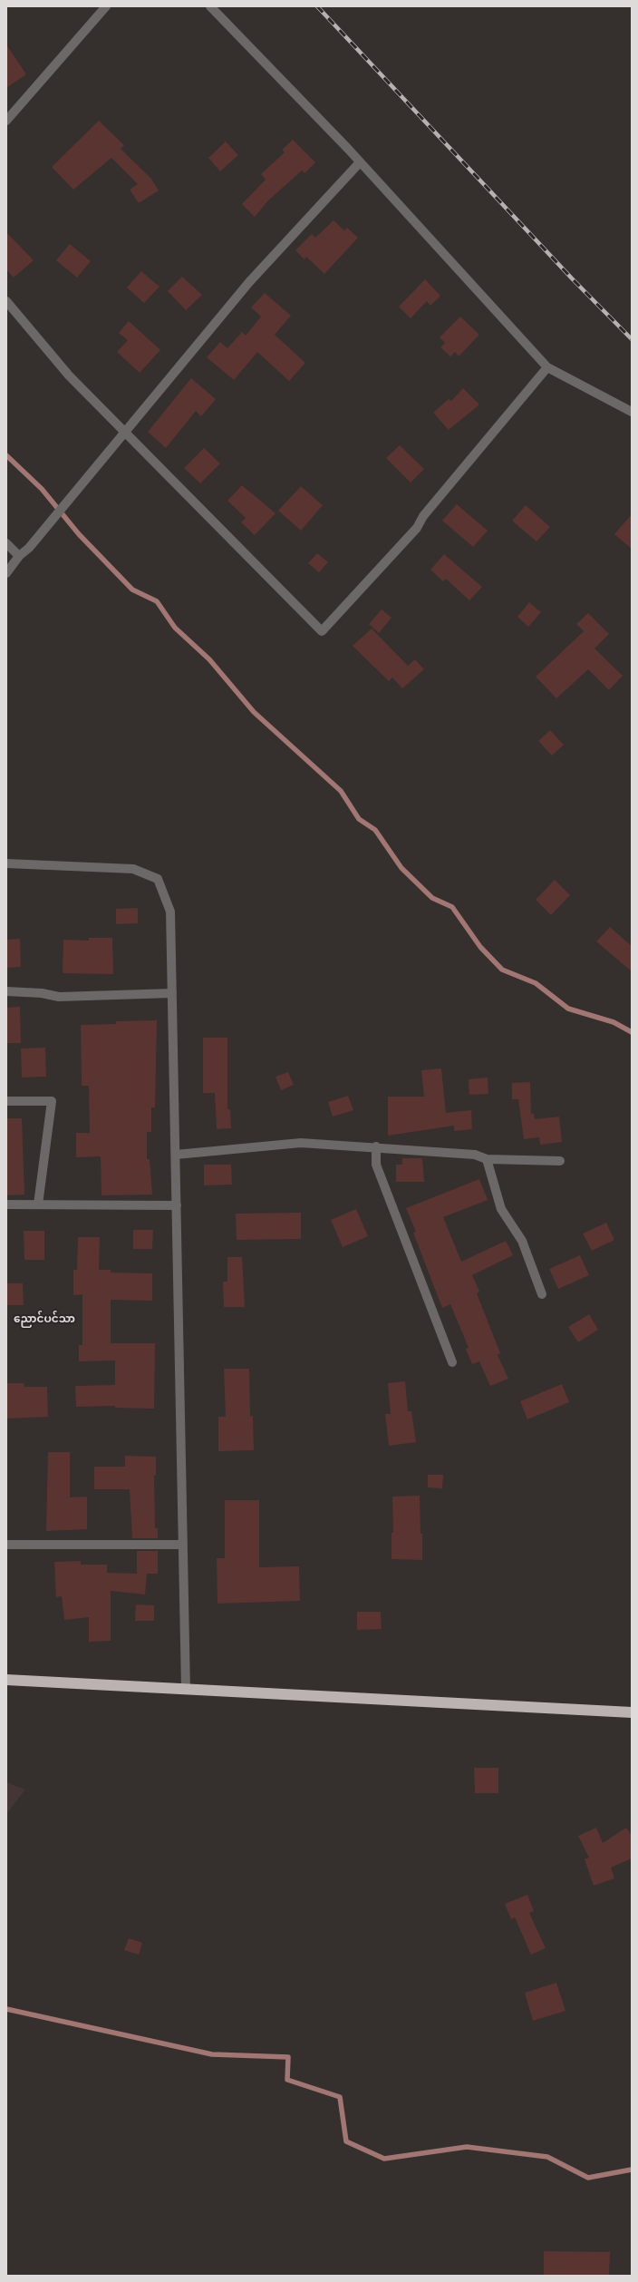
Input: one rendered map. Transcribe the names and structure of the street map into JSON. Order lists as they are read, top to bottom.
{
  "districts": ["ညောင်ပင်သာ"]
}
